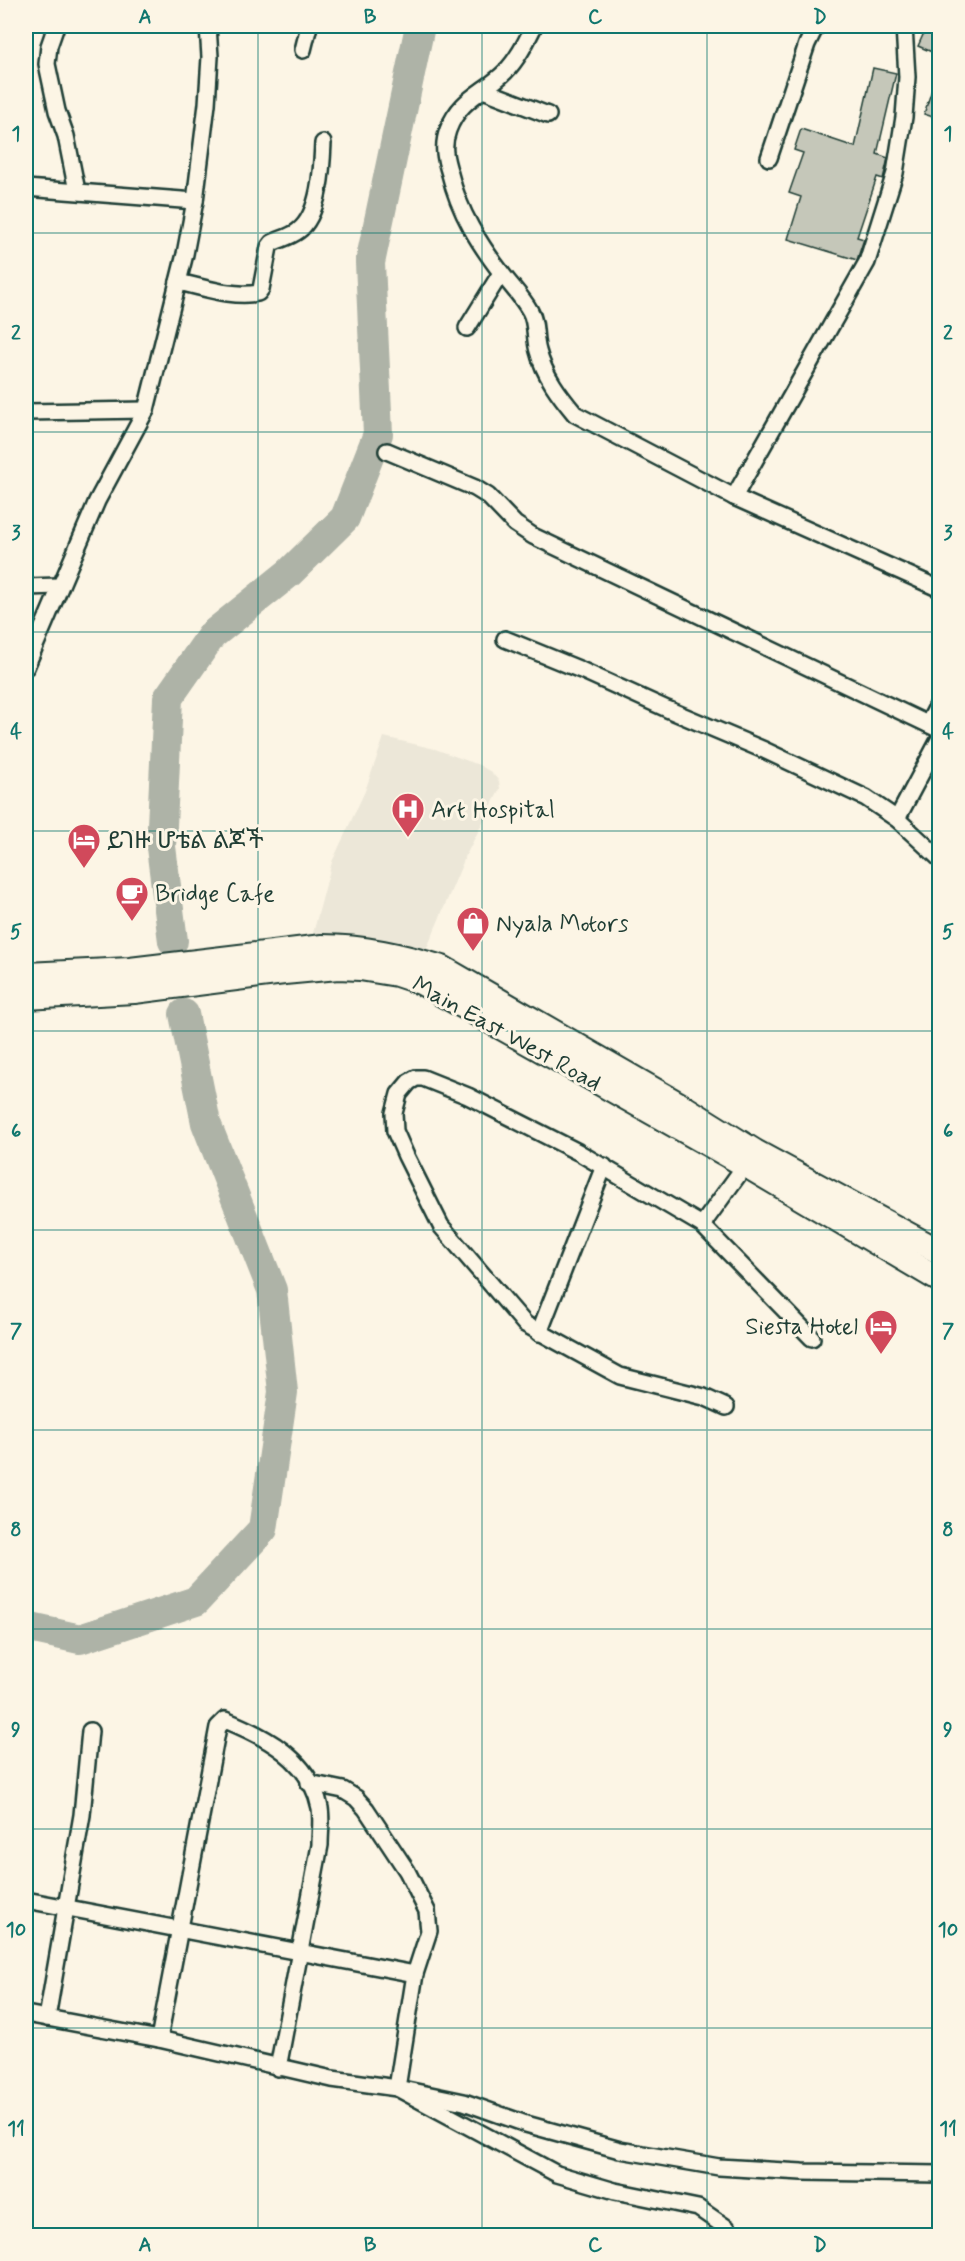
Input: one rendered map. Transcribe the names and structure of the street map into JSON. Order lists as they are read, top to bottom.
{
  "streets": {
    "main road": ["Main East West Road"]
  },
  "places": {
    "hospital": ["Art Hospital"],
    "hotel": ["ይገዙ ሆቴል ልጆች", "Siesta Hotel"],
    "cafe": ["Bridge Cafe"],
    "shop": ["Nyala Motors"]
  },
  "grid": {
    "columns": [
      "A",
      "B",
      "C",
      "D"
    ],
    "rows": [
      "1",
      "2",
      "3",
      "4",
      "5",
      "6",
      "7",
      "8",
      "9",
      "10",
      "11"
    ]
  }
}
